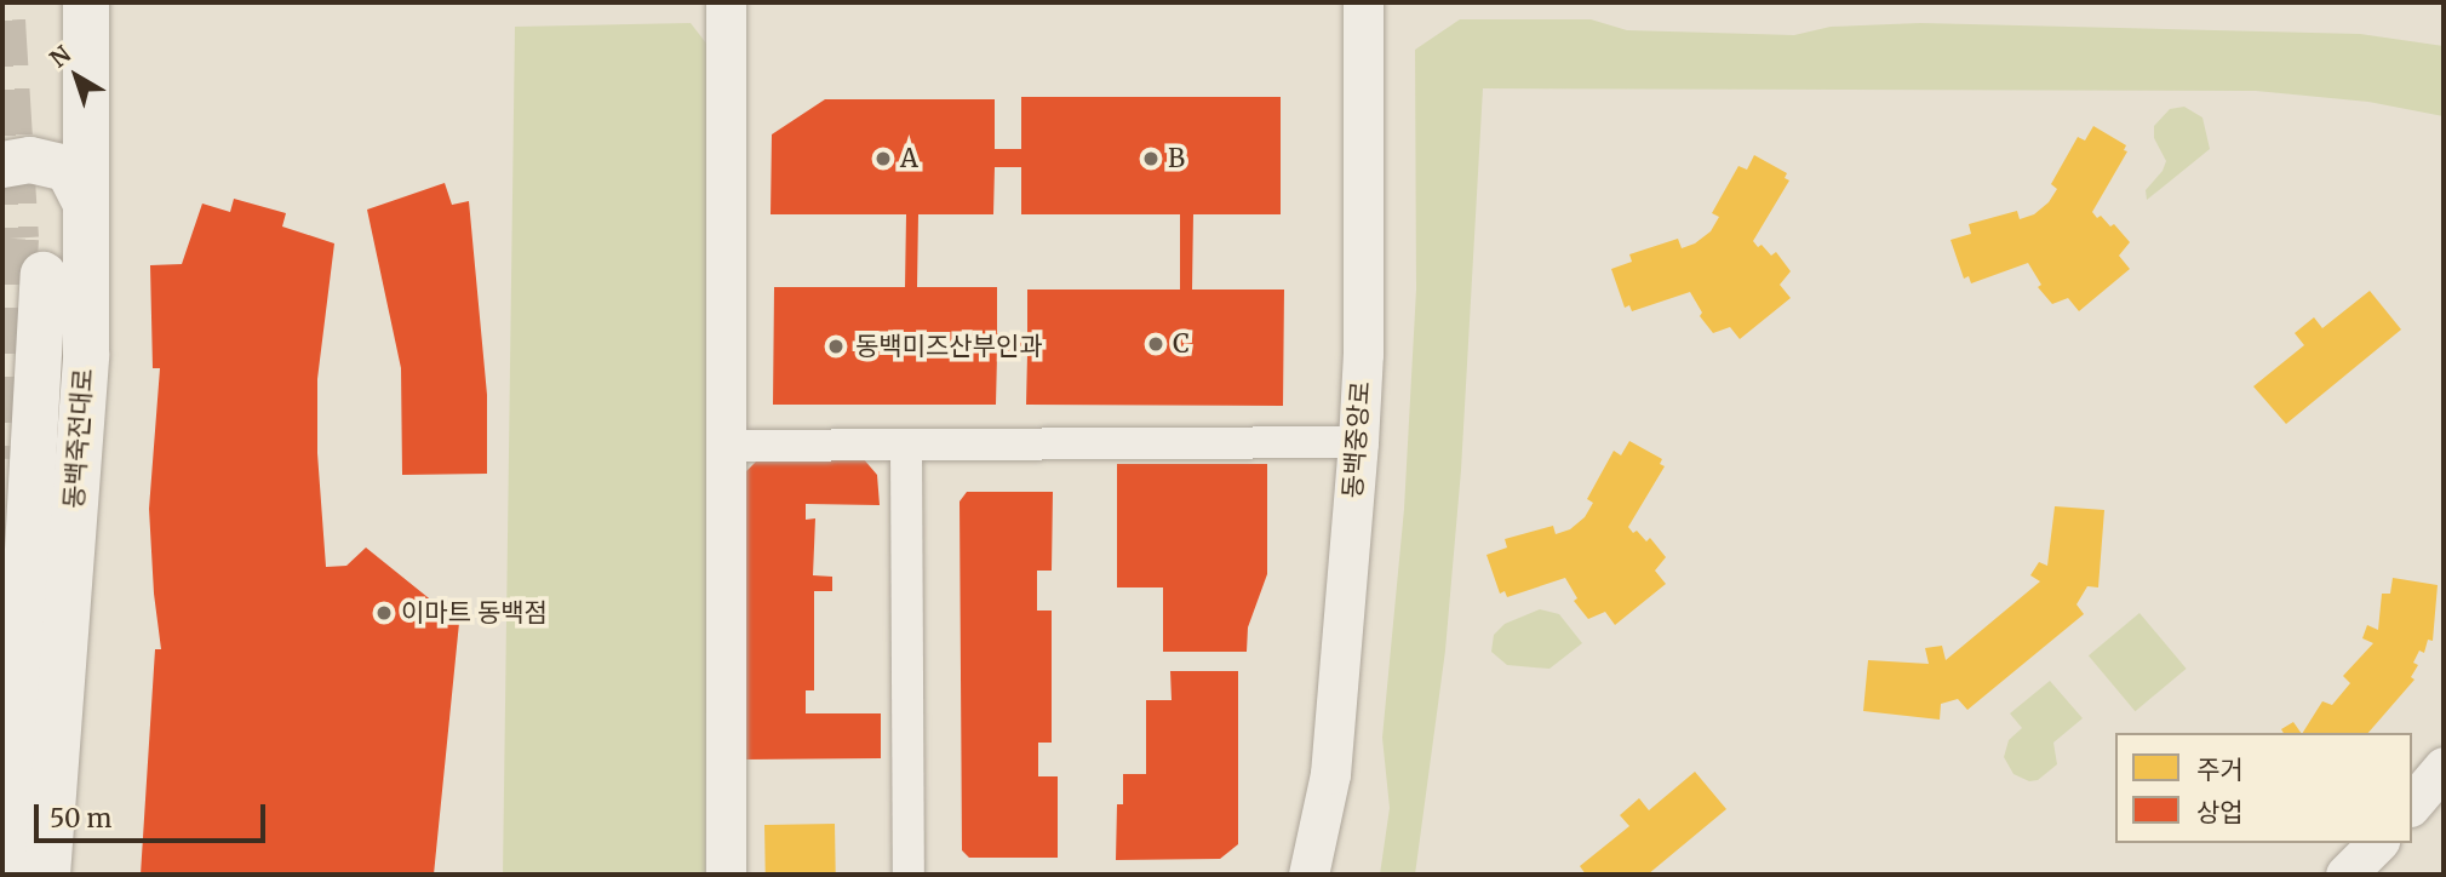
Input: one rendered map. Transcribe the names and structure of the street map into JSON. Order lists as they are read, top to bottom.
{
  "streets": {
    "main road": ["동백죽전대로"],
    "street": ["동백중앙로"]
  },
  "places": [
    "A",
    "B",
    "C",
    "동백미즈산부인과",
    "이마트 동백점"
  ],
  "legend": ["주거", "상업"],
  "scale_bar": "50 m",
  "north": "top left"
}
